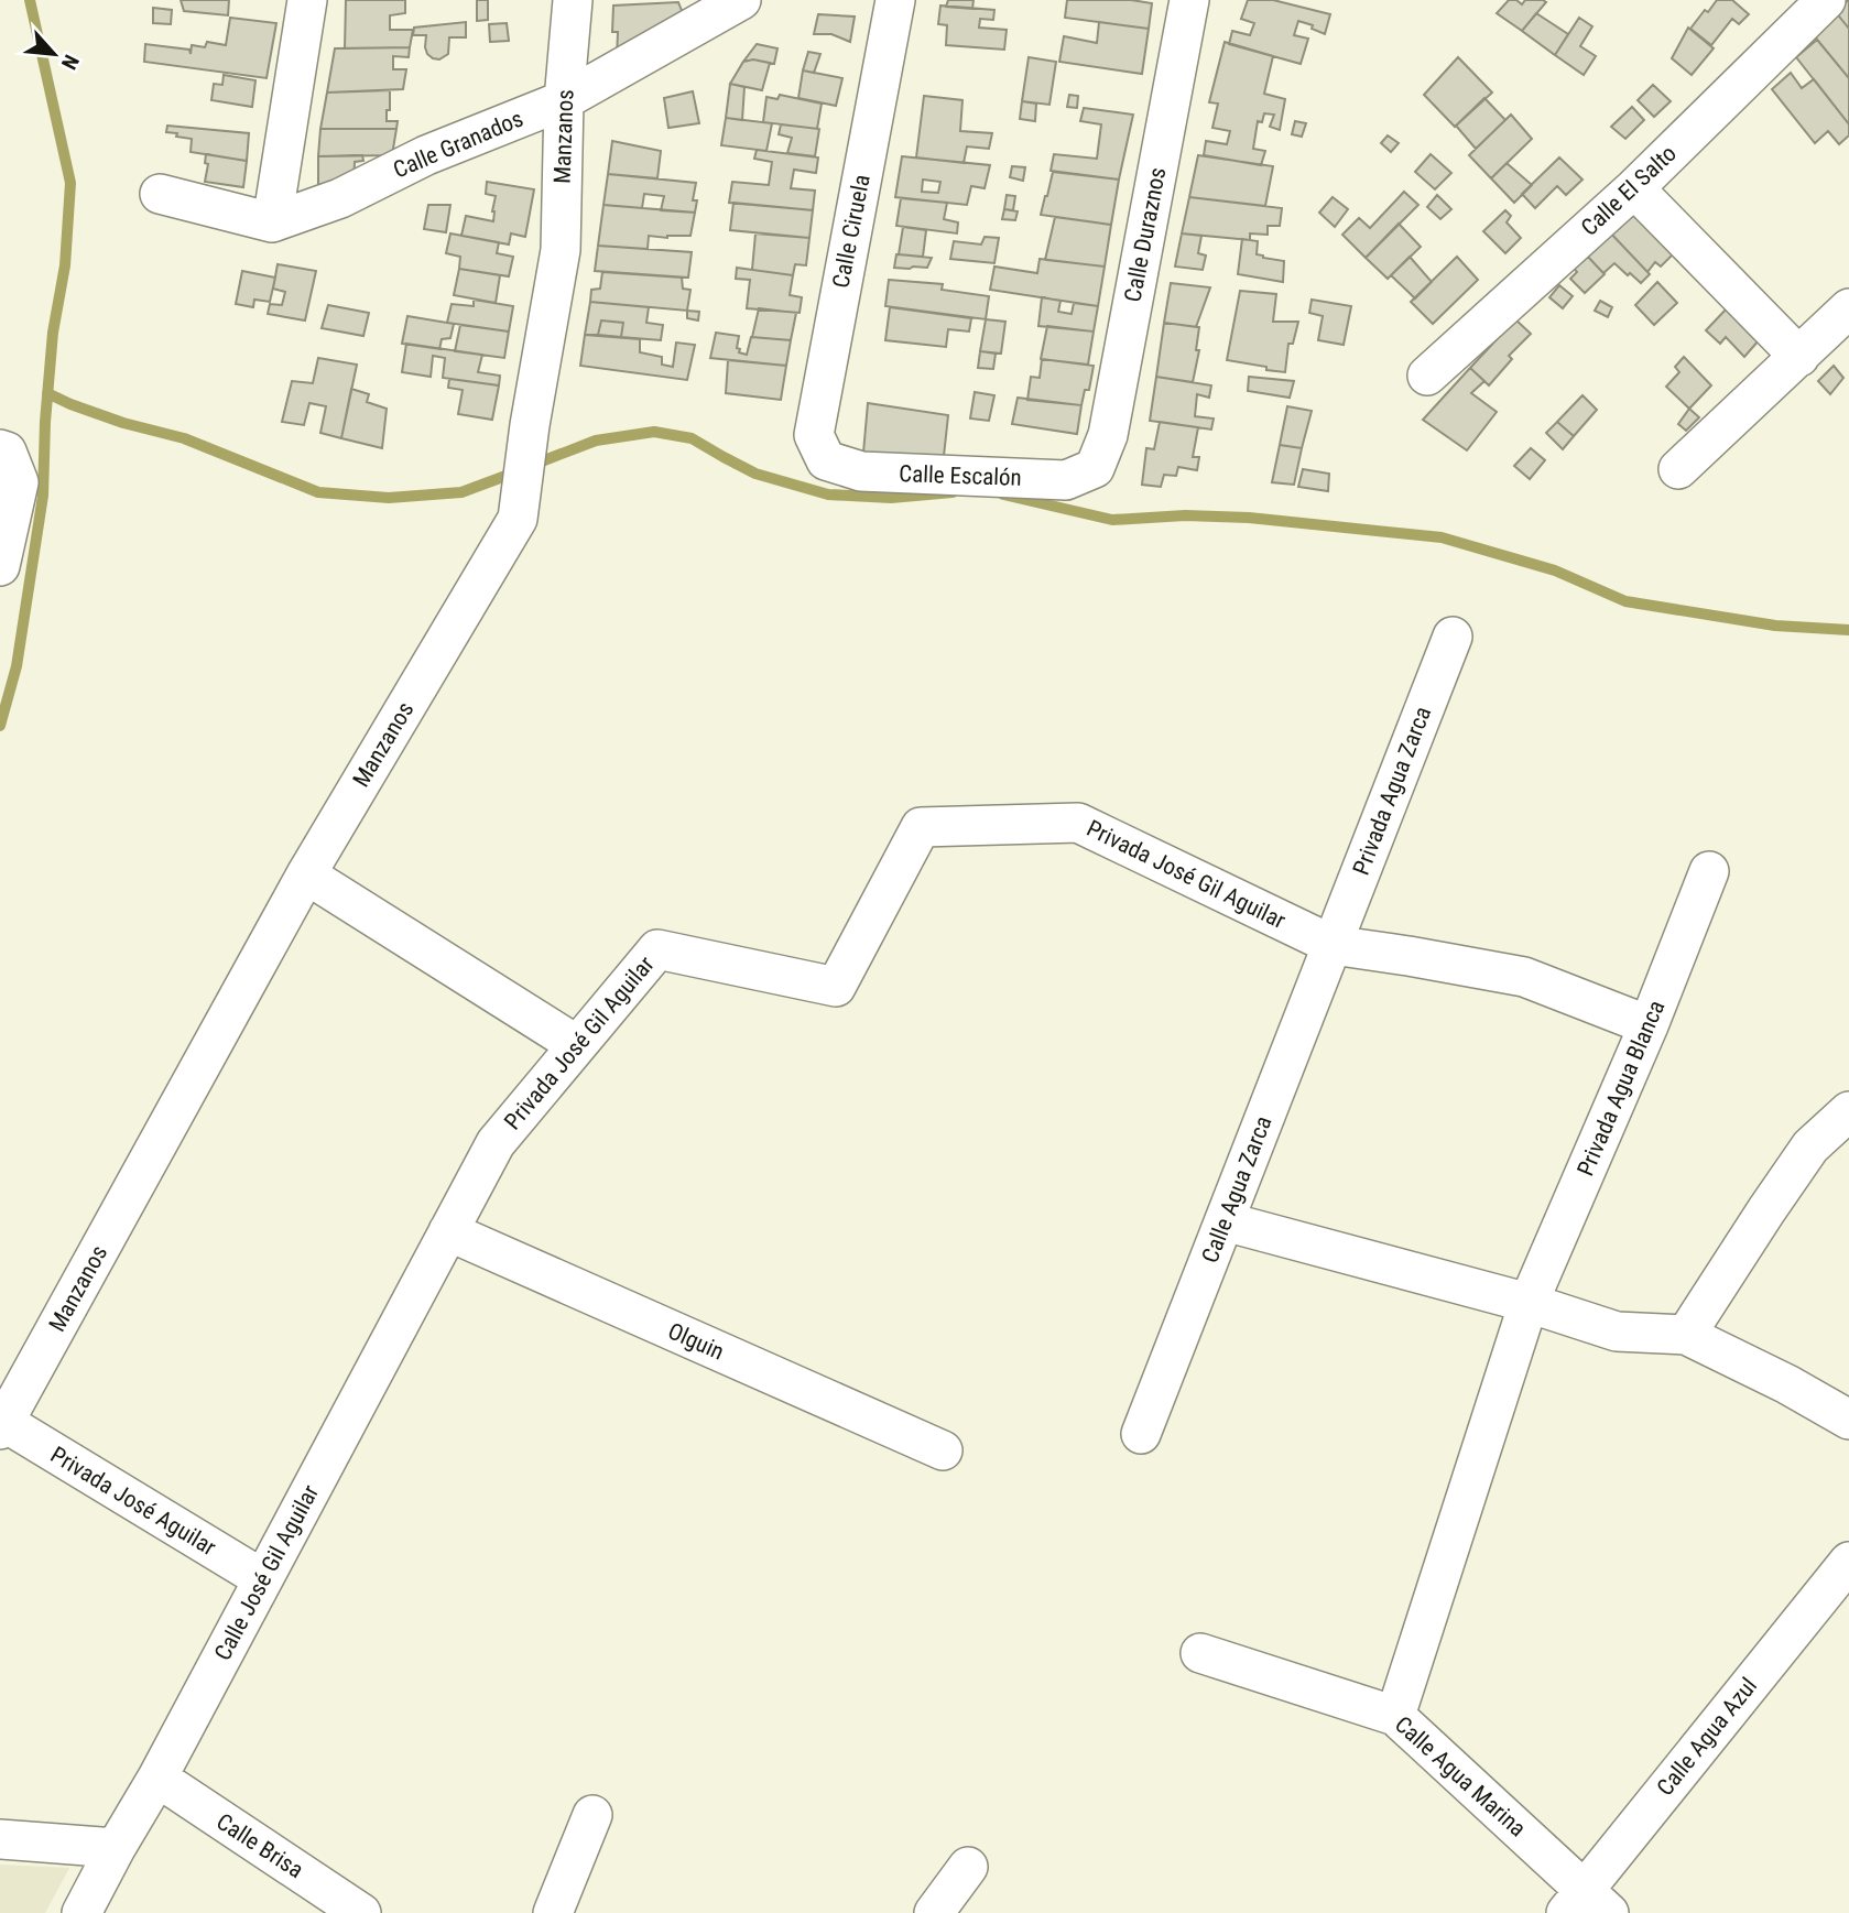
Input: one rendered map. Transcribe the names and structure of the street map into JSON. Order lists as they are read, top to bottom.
{
  "streets": {
    "street": [
      "Manzanos",
      "Calle Granados",
      "Calle El Salto",
      "Calle Ciruela",
      "Calle Duraznos",
      "Calle Escalón",
      "Privada Agua Zarca",
      "Privada José Gil Aguilar",
      "Privada Agua Blanca",
      "Calle Agua Zarca",
      "Olguin",
      "Privada José Aguilar",
      "Calle José Gil Aguilar",
      "Calle Agua Azul",
      "Calle Agua Marina",
      "Calle Brisa"
    ]
  },
  "crossings": [
    ["Manzanos", "Calle Granados"],
    ["Manzanos", "Privada José Aguilar"],
    ["Calle Ciruela", "Calle Escalón"],
    ["Calle Duraznos", "Calle Escalón"],
    ["Privada Agua Zarca", "Privada José Gil Aguilar"],
    ["Privada Agua Zarca", "Calle Agua Zarca"],
    ["Privada José Gil Aguilar", "Calle Agua Zarca"],
    ["Privada José Gil Aguilar", "Olguin"],
    ["Privada José Gil Aguilar", "Calle José Gil Aguilar"],
    ["Privada Agua Blanca", "Calle Agua Marina"],
    ["Olguin", "Calle José Gil Aguilar"],
    ["Privada José Aguilar", "Calle José Gil Aguilar"],
    ["Calle José Gil Aguilar", "Calle Brisa"],
    ["Calle Agua Azul", "Calle Agua Marina"]
  ],
  "north": "bottom right"
}
